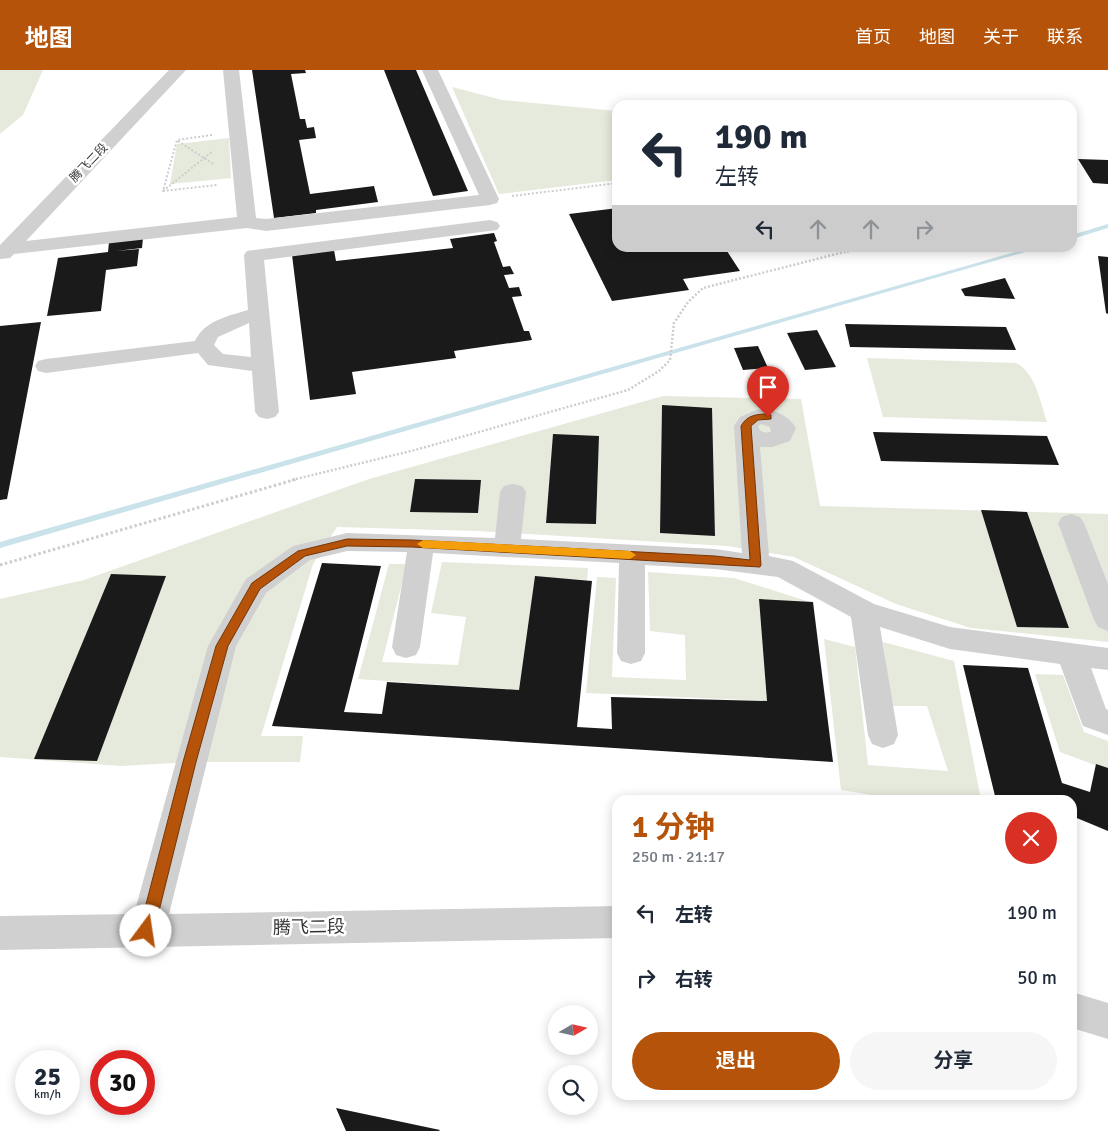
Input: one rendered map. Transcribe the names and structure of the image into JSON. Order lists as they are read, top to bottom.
{
  "streets": {
    "street": ["腾飞二段"]
  },
  "north": "right",
  "page": {
    "header": "地图",
    "nav": [
      "首页",
      "地图",
      "关于",
      "联系"
    ],
    "turn": ["190 m", "左转"],
    "heading": ["1 分钟", "250 m · 21:17"],
    "list": [
      {
        "name": "左转",
        "value": "190 m"
      },
      {
        "name": "右转",
        "value": "50 m"
      }
    ],
    "buttons": ["退出", "分享"],
    "speed": "25 km/h",
    "limit": "30"
  }
}
